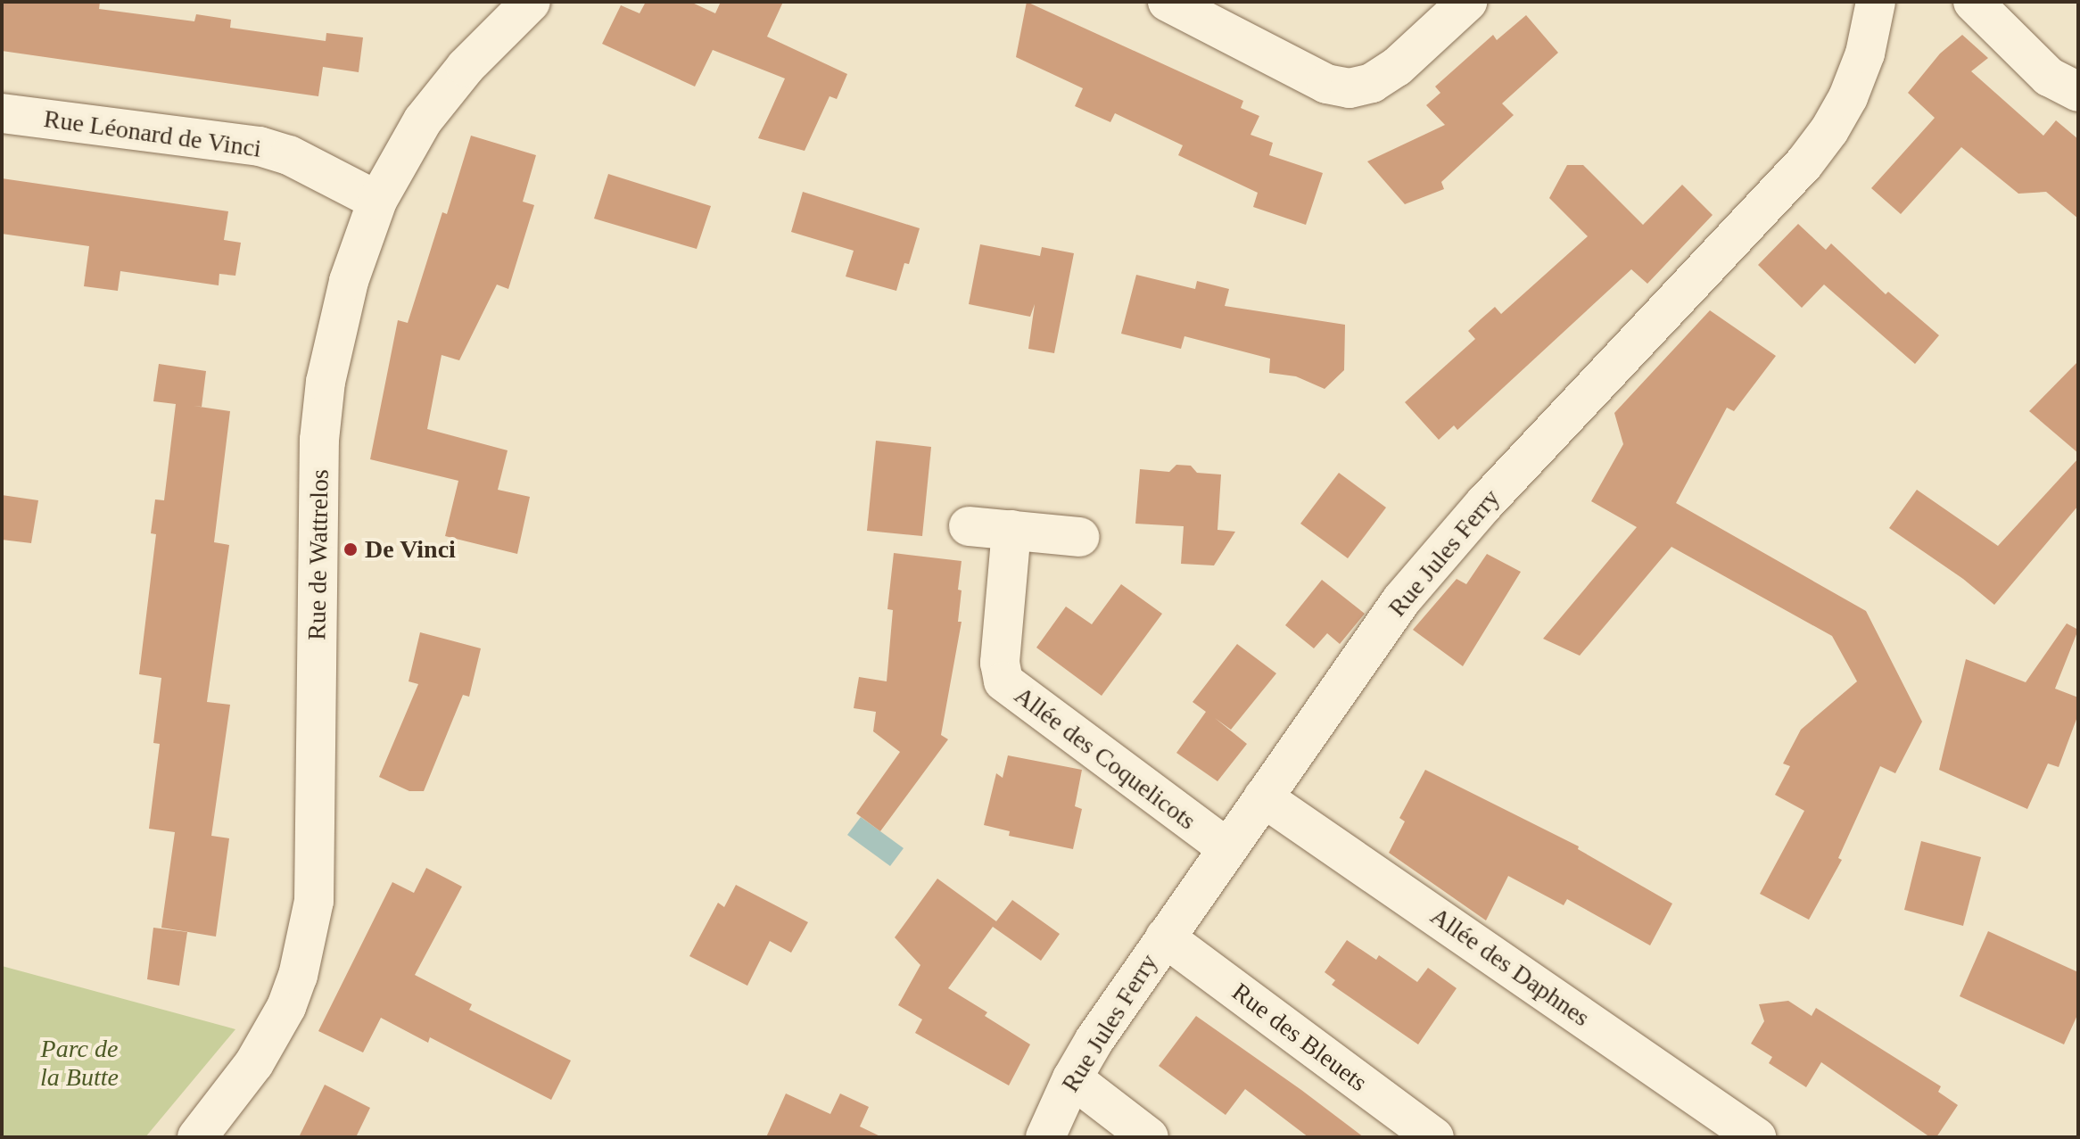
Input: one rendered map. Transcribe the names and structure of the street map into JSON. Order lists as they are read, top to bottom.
{
  "streets": {
    "street": [
      "Rue Léonard de Vinci",
      "Rue Jules Ferry",
      "Rue de Wattrelos",
      "Allée des Coquelicots",
      "Allée des Daphnes",
      "Rue des Bleuets"
    ]
  },
  "crossings": [
    ["Rue Léonard de Vinci", "Rue de Wattrelos"],
    ["Rue Jules Ferry", "Allée des Coquelicots"],
    ["Rue Jules Ferry", "Allée des Daphnes"],
    ["Rue Jules Ferry", "Rue des Bleuets"]
  ],
  "parks": ["Parc de la Butte"],
  "places": ["De Vinci"]
}
